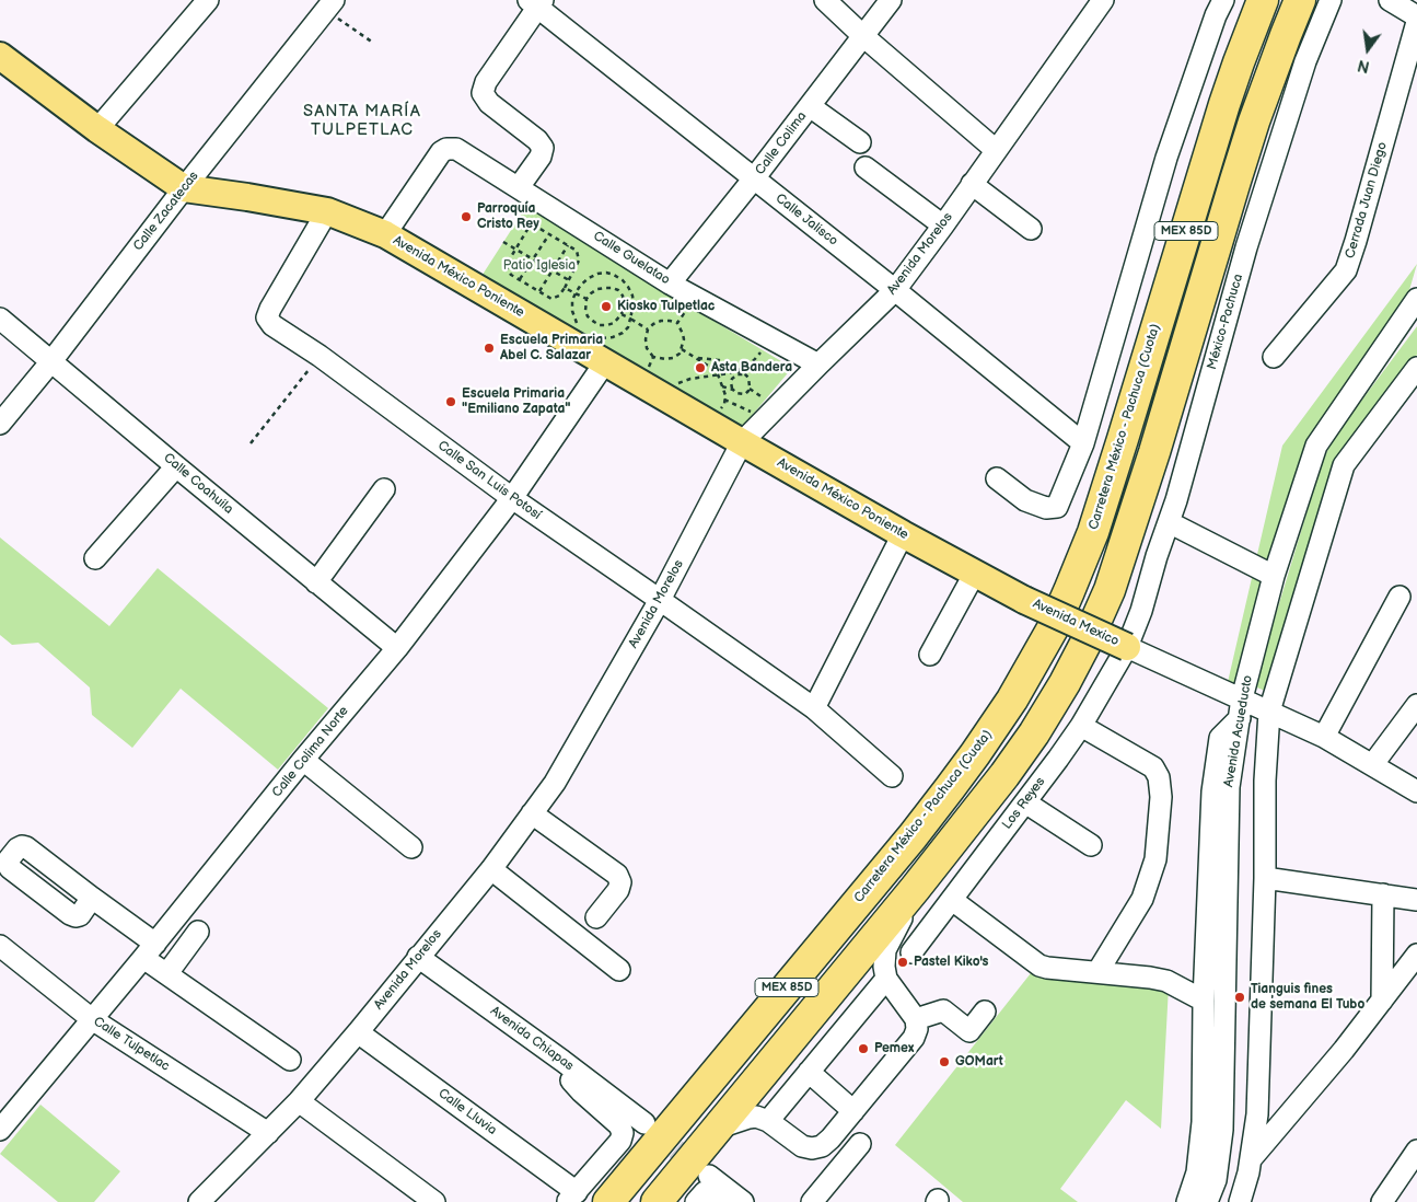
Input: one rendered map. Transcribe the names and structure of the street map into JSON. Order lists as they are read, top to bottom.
{
  "streets": {
    "highway": ["MEX 85D", "Carretera México - Pachuca (Cuota)"],
    "main road": ["Avenida México Poniente", "Avenida Mexico"],
    "street": [
      "Calle Colima",
      "Cerrada Juan Diego",
      "Calle Zacatecas",
      "Calle Jalisco",
      "Avenida Morelos",
      "Calle Guelatao",
      "México-Pachuca",
      "Calle San Luis Potosí",
      "Calle Coahuila",
      "Avenida Acueducto",
      "Calle Colima Norte",
      "Los Reyes",
      "Avenida Chiapas",
      "Calle Tulpetlac",
      "Calle Lluvia"
    ]
  },
  "crossings": [
    ["Calle Colima", "Calle Jalisco"],
    ["Calle Colima", "Calle Guelatao"],
    ["Calle Zacatecas", "Avenida México Poniente"],
    ["Calle Zacatecas", "Calle Coahuila"],
    ["Calle Jalisco", "Avenida Morelos"],
    ["Avenida Morelos", "Calle Guelatao"],
    ["Avenida Morelos", "Avenida México Poniente"],
    ["Avenida Morelos", "Calle San Luis Potosí"],
    ["Avenida Morelos", "Avenida Chiapas"],
    ["Avenida Morelos", "Calle Tulpetlac"],
    ["Avenida Morelos", "Calle Lluvia"],
    ["Calle Guelatao", "Avenida México Poniente"],
    ["Avenida México Poniente", "Calle San Luis Potosí"],
    ["Avenida México Poniente", "Avenida Mexico"],
    ["Avenida México Poniente", "Calle Colima Norte"],
    ["México-Pachuca", "Avenida Mexico"],
    ["México-Pachuca", "Los Reyes"],
    ["Calle San Luis Potosí", "Calle Colima Norte"],
    ["Calle Coahuila", "Calle Colima Norte"],
    ["Avenida Mexico", "Los Reyes"],
    ["Calle Colima Norte", "Calle Tulpetlac"]
  ],
  "districts": ["SANTA MARÍA TULPETLAC"],
  "parks": ["Patio Iglesia"],
  "places": [
    "Parroquía Cristo Rey",
    "Kiosko Tulpetlac",
    "Escuela Primaria Abel C. Salazar",
    "Asta Bandera",
    "Escuela Primaria \"Emiliano Zapata\"",
    "Pastel Kiko's",
    "Tianguis fines de semana El Tubo",
    "Pemex",
    "GOMart"
  ],
  "north": "bottom"
}
